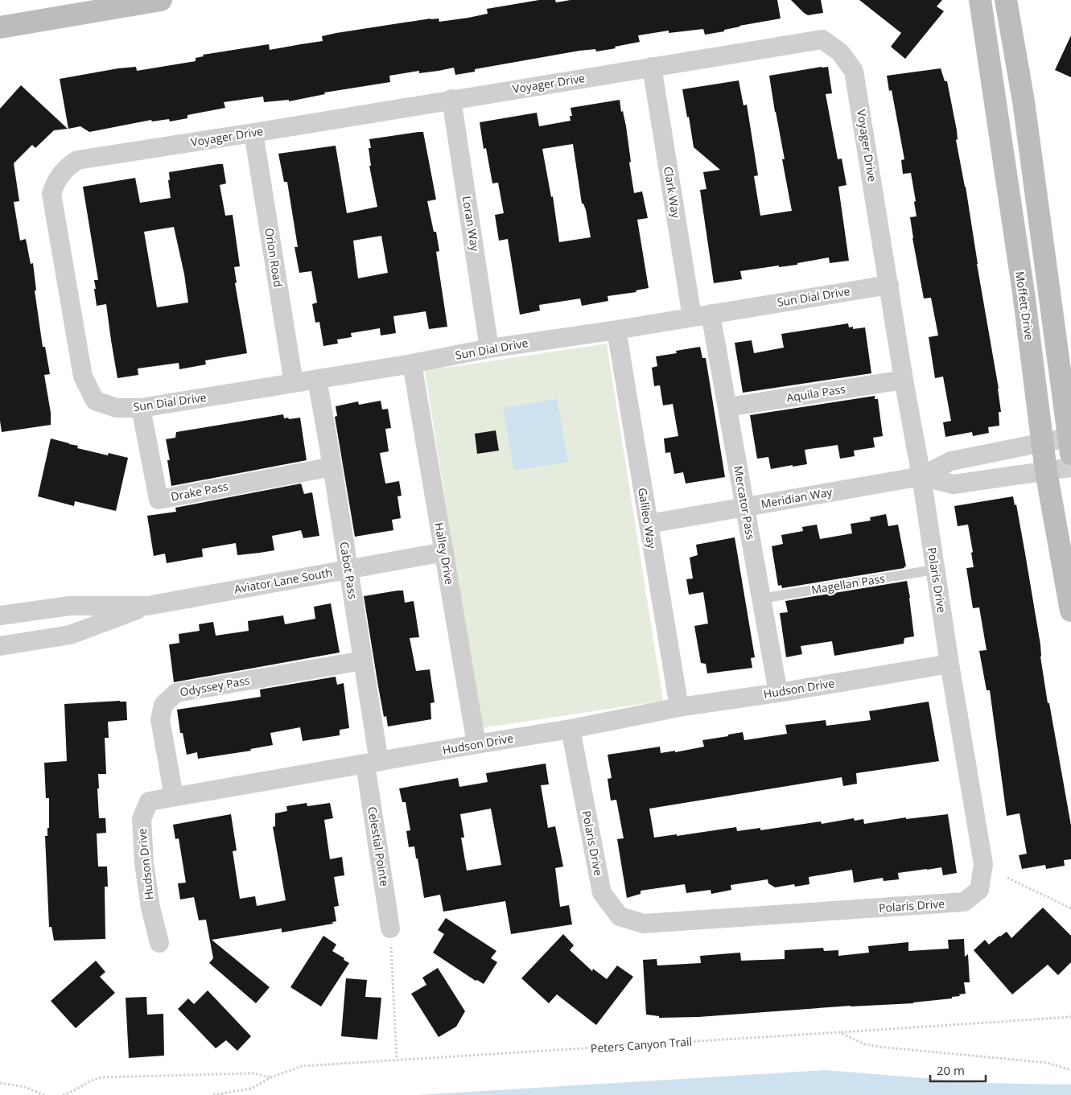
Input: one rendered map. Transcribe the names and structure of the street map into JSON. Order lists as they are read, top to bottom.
{
  "streets": {
    "street": [
      "Voyager Drive",
      "Clark Way",
      "Loran Way",
      "Orion Road",
      "Sun Dial Drive",
      "Moffett Drive",
      "Aquila Pass",
      "Drake Pass",
      "Meridian Way",
      "Mercator Pass",
      "Galileo Way",
      "Halley Drive",
      "Cabot Pass",
      "Polaris Drive",
      "Aviator Lane South",
      "Odyssey Pass",
      "Hudson Drive",
      "Celestial Pointe"
    ],
    "lane": ["Magellan Pass"],
    "path": ["Peters Canyon Trail"]
  },
  "crossings": [
    ["Voyager Drive", "Clark Way"],
    ["Voyager Drive", "Loran Way"],
    ["Voyager Drive", "Orion Road"],
    ["Voyager Drive", "Sun Dial Drive"],
    ["Voyager Drive", "Aquila Pass"],
    ["Voyager Drive", "Meridian Way"],
    ["Voyager Drive", "Polaris Drive"],
    ["Clark Way", "Sun Dial Drive"],
    ["Loran Way", "Sun Dial Drive"],
    ["Orion Road", "Sun Dial Drive"],
    ["Sun Dial Drive", "Drake Pass"],
    ["Sun Dial Drive", "Mercator Pass"],
    ["Sun Dial Drive", "Galileo Way"],
    ["Sun Dial Drive", "Halley Drive"],
    ["Sun Dial Drive", "Cabot Pass"],
    ["Moffett Drive", "Meridian Way"],
    ["Aquila Pass", "Mercator Pass"],
    ["Drake Pass", "Cabot Pass"],
    ["Meridian Way", "Mercator Pass"],
    ["Meridian Way", "Galileo Way"],
    ["Meridian Way", "Polaris Drive"],
    ["Mercator Pass", "Magellan Pass"],
    ["Mercator Pass", "Hudson Drive"],
    ["Galileo Way", "Hudson Drive"],
    ["Halley Drive", "Aviator Lane South"],
    ["Halley Drive", "Hudson Drive"],
    ["Cabot Pass", "Aviator Lane South"],
    ["Cabot Pass", "Odyssey Pass"],
    ["Cabot Pass", "Hudson Drive"],
    ["Cabot Pass", "Celestial Pointe"],
    ["Polaris Drive", "Magellan Pass"],
    ["Polaris Drive", "Hudson Drive"],
    ["Odyssey Pass", "Hudson Drive"],
    ["Hudson Drive", "Celestial Pointe"]
  ],
  "scale_bar": "20 m"
}
